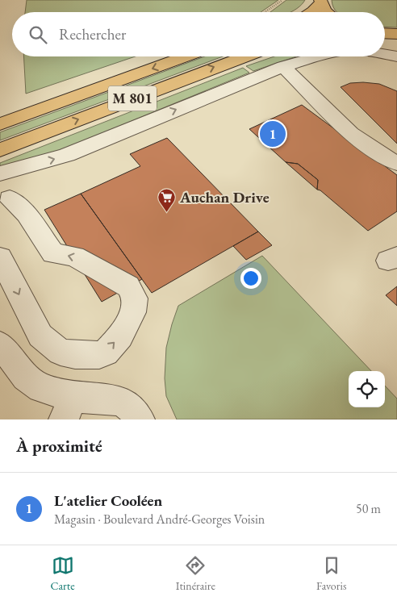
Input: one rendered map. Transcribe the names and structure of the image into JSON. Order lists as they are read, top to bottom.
{
  "streets": {
    "main road": ["M 801"]
  },
  "places": {
    "supermarket": ["Auchan Drive"]
  },
  "page": {
    "search": "Rechercher",
    "pins": "1",
    "heading": "À proximité",
    "list": [
      {
        "mark": "1",
        "name": "L'atelier Cooléen",
        "note": "Magasin · Boulevard André-Georges Voisin",
        "value": "50 m"
      }
    ],
    "nav": ["Carte", "Itinéraire", "Favoris"]
  }
}
